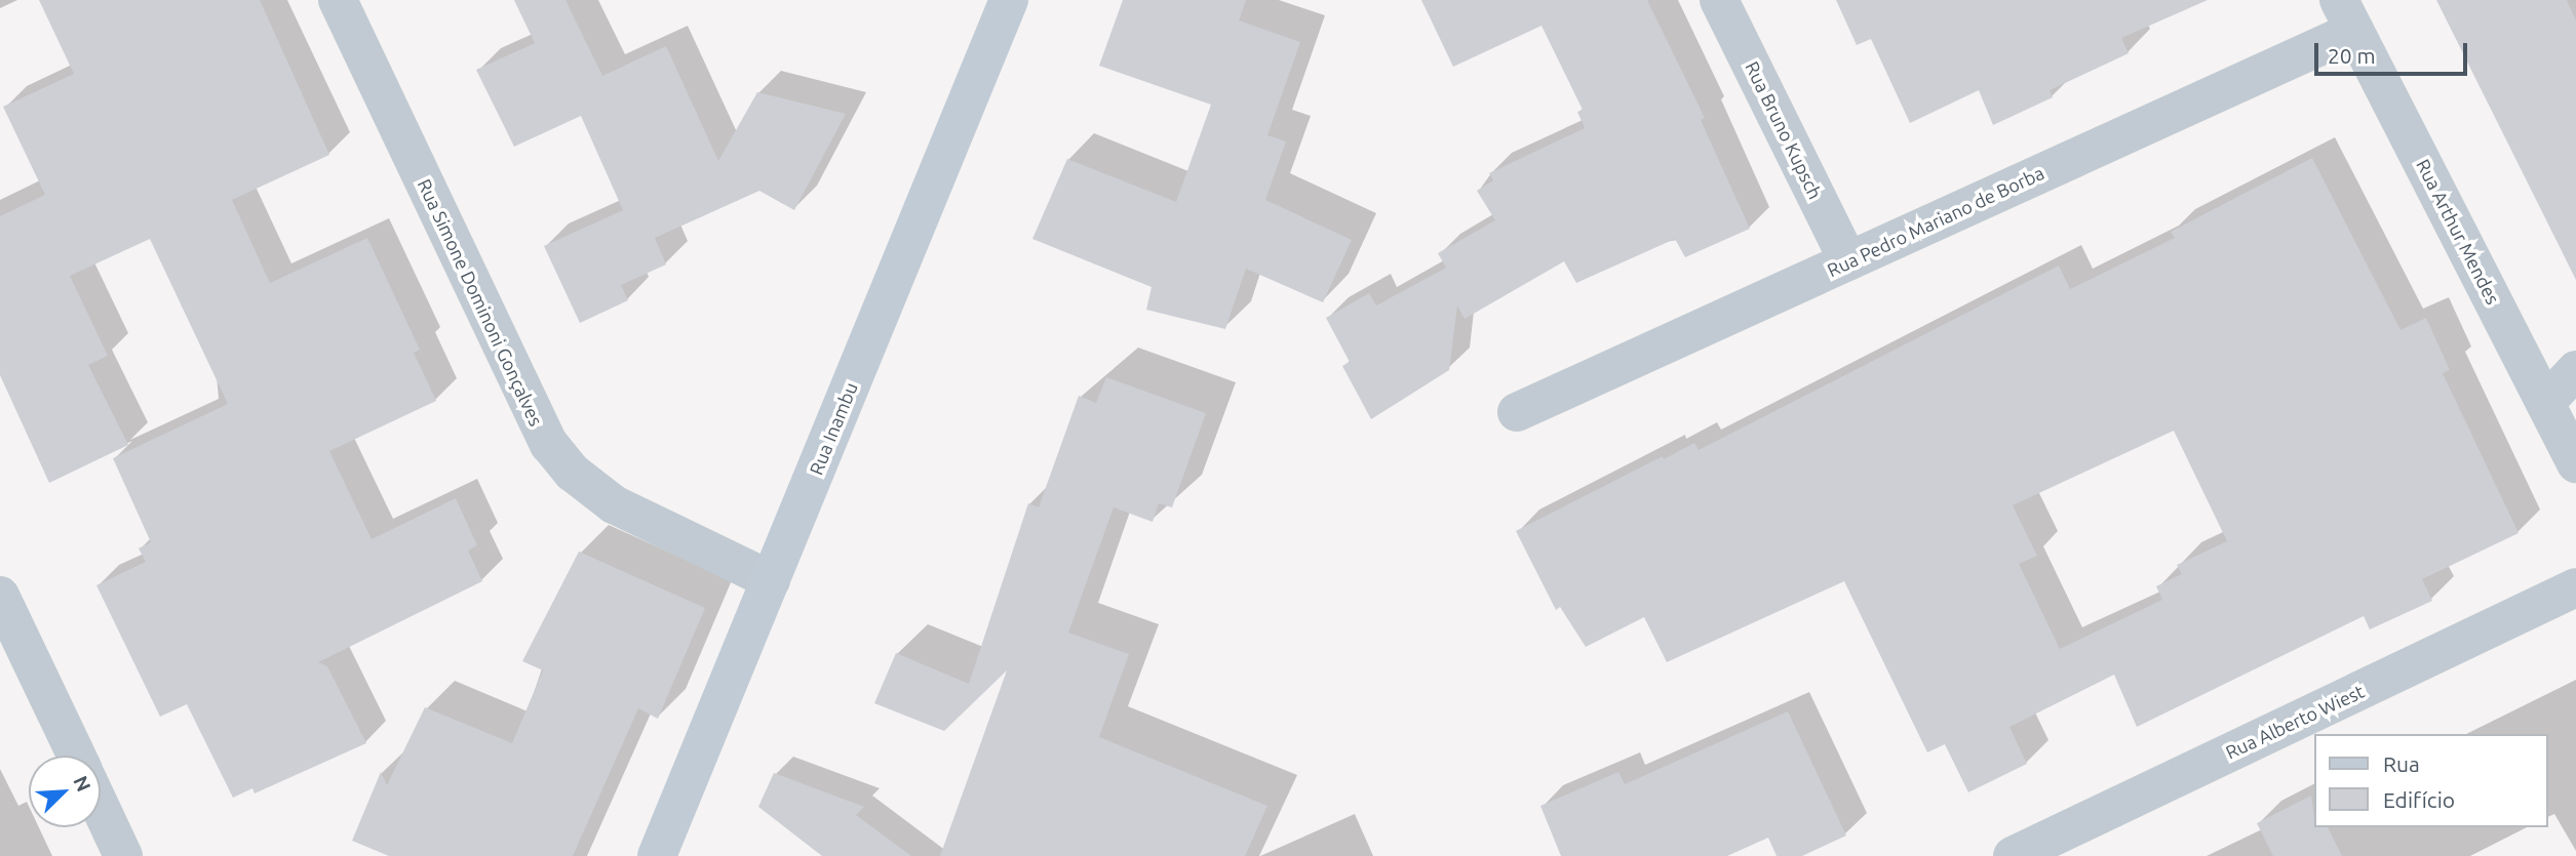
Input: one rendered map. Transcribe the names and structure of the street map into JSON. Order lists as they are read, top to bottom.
{
  "streets": {
    "street": [
      "Rua Bruno Kupsch",
      "Rua Pedro Mariano de Borba",
      "Rua Arthur Mendes",
      "Rua Simone Dominoni Gonçalves",
      "Rua Inambu",
      "Rua Alberto Wiest"
    ]
  },
  "crossings": [
    ["Rua Bruno Kupsch", "Rua Pedro Mariano de Borba"],
    ["Rua Pedro Mariano de Borba", "Rua Arthur Mendes"],
    ["Rua Simone Dominoni Gonçalves", "Rua Inambu"]
  ],
  "legend": ["Rua", "Edifício"],
  "scale_bar": "20 m",
  "north": "top right"
}
